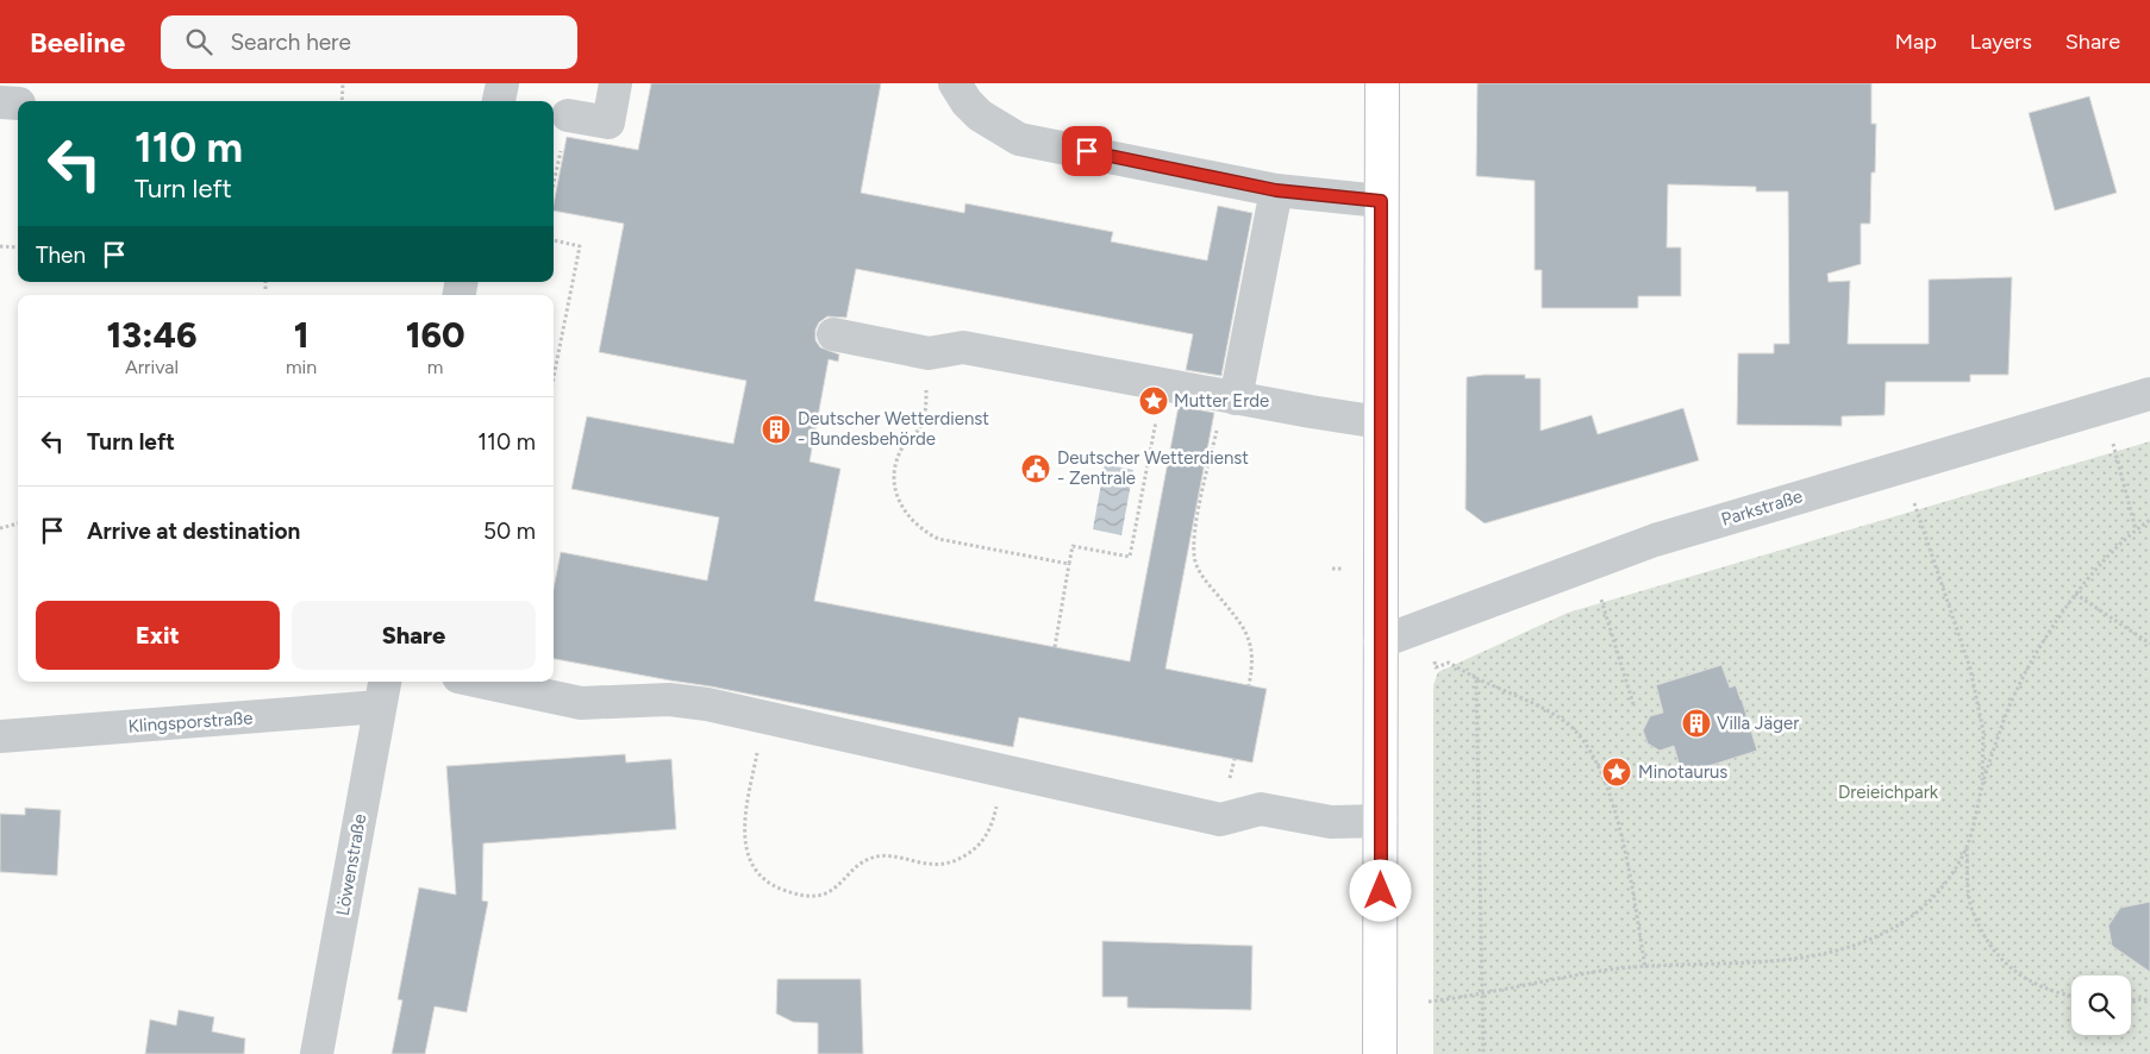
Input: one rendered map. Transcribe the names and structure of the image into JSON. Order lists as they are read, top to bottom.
{
  "streets": {
    "street": ["Parkstraße", "Klingsporstraße", "Löwenstraße"]
  },
  "crossings": [
    ["Klingsporstraße", "Löwenstraße"]
  ],
  "parks": ["Dreieichpark"],
  "places": {
    "place": ["Mutter Erde", "Minotaurus"],
    "building": ["Deutscher Wetterdienst - Bundesbehörde", "Villa Jäger"],
    "public building": ["Deutscher Wetterdienst - Zentrale"]
  },
  "page": {
    "header": "Beeline",
    "search": "Search here",
    "nav": ["Map", "Layers", "Share"],
    "turn": ["110 m", "Turn left"],
    "then": "Then",
    "eta": [
      "13:46",
      "Arrival",
      "1",
      "min",
      "160",
      "m"
    ],
    "list": [
      {
        "name": "Turn left",
        "value": "110 m"
      },
      {
        "name": "Arrive at destination",
        "value": "50 m"
      }
    ],
    "buttons": ["Exit", "Share"]
  }
}
